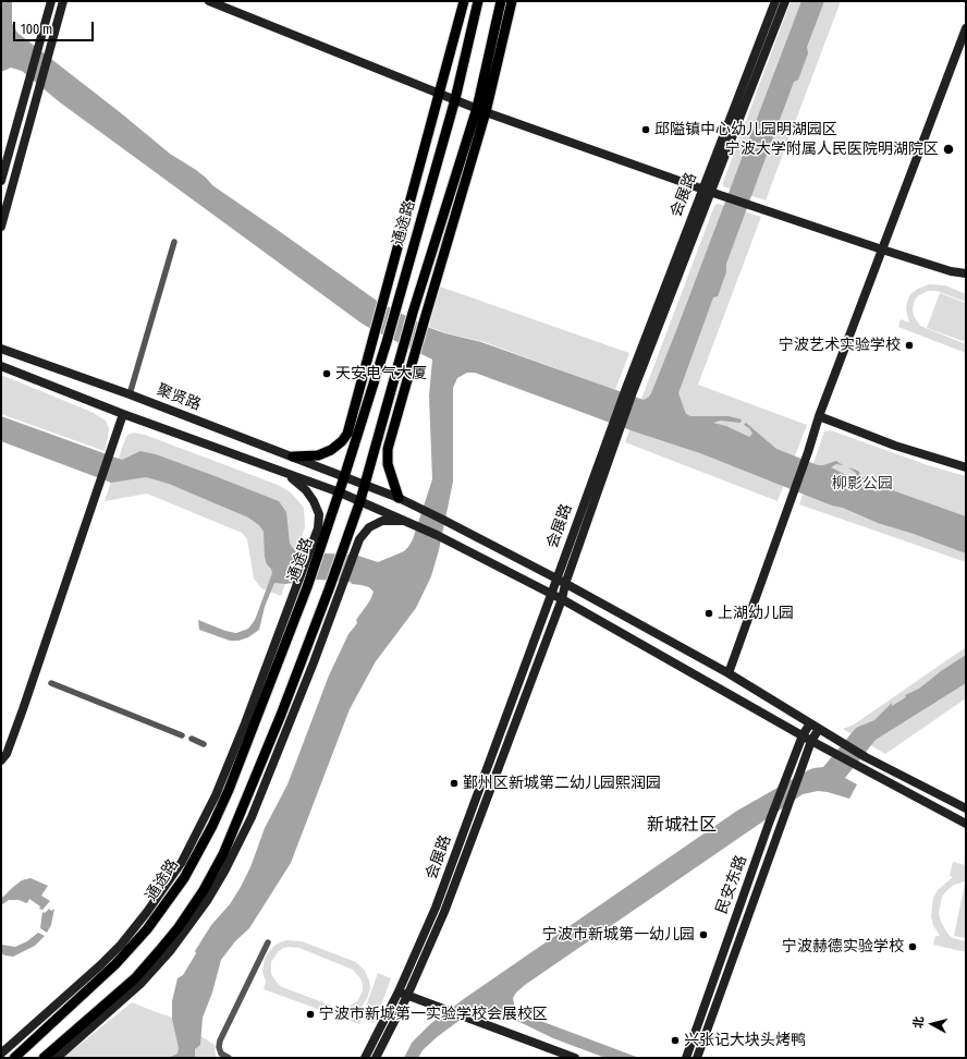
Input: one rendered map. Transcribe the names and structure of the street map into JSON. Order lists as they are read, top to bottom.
{
  "streets": {
    "main road": ["通途路"],
    "street": ["会展路", "聚贤路", "民安东路"]
  },
  "crossings": [
    ["会展路", "聚贤路"],
    ["通途路", "聚贤路"],
    ["聚贤路", "民安东路"]
  ],
  "districts": ["新城社区"],
  "parks": ["柳影公园"],
  "places": [
    "邱隘镇中心幼儿园明湖园区",
    "宁波大学附属人民医院明湖院区",
    "宁波艺术实验学校",
    "天安电气大厦",
    "上湖幼儿园",
    "鄞州区新城第二幼儿园熙润园",
    "宁波市新城第一幼儿园",
    "宁波赫德实验学校",
    "宁波市新城第一实验学校会展校区",
    "兴张记大块头烤鸭"
  ],
  "scale_bar": "100 m",
  "north": "left"
}
